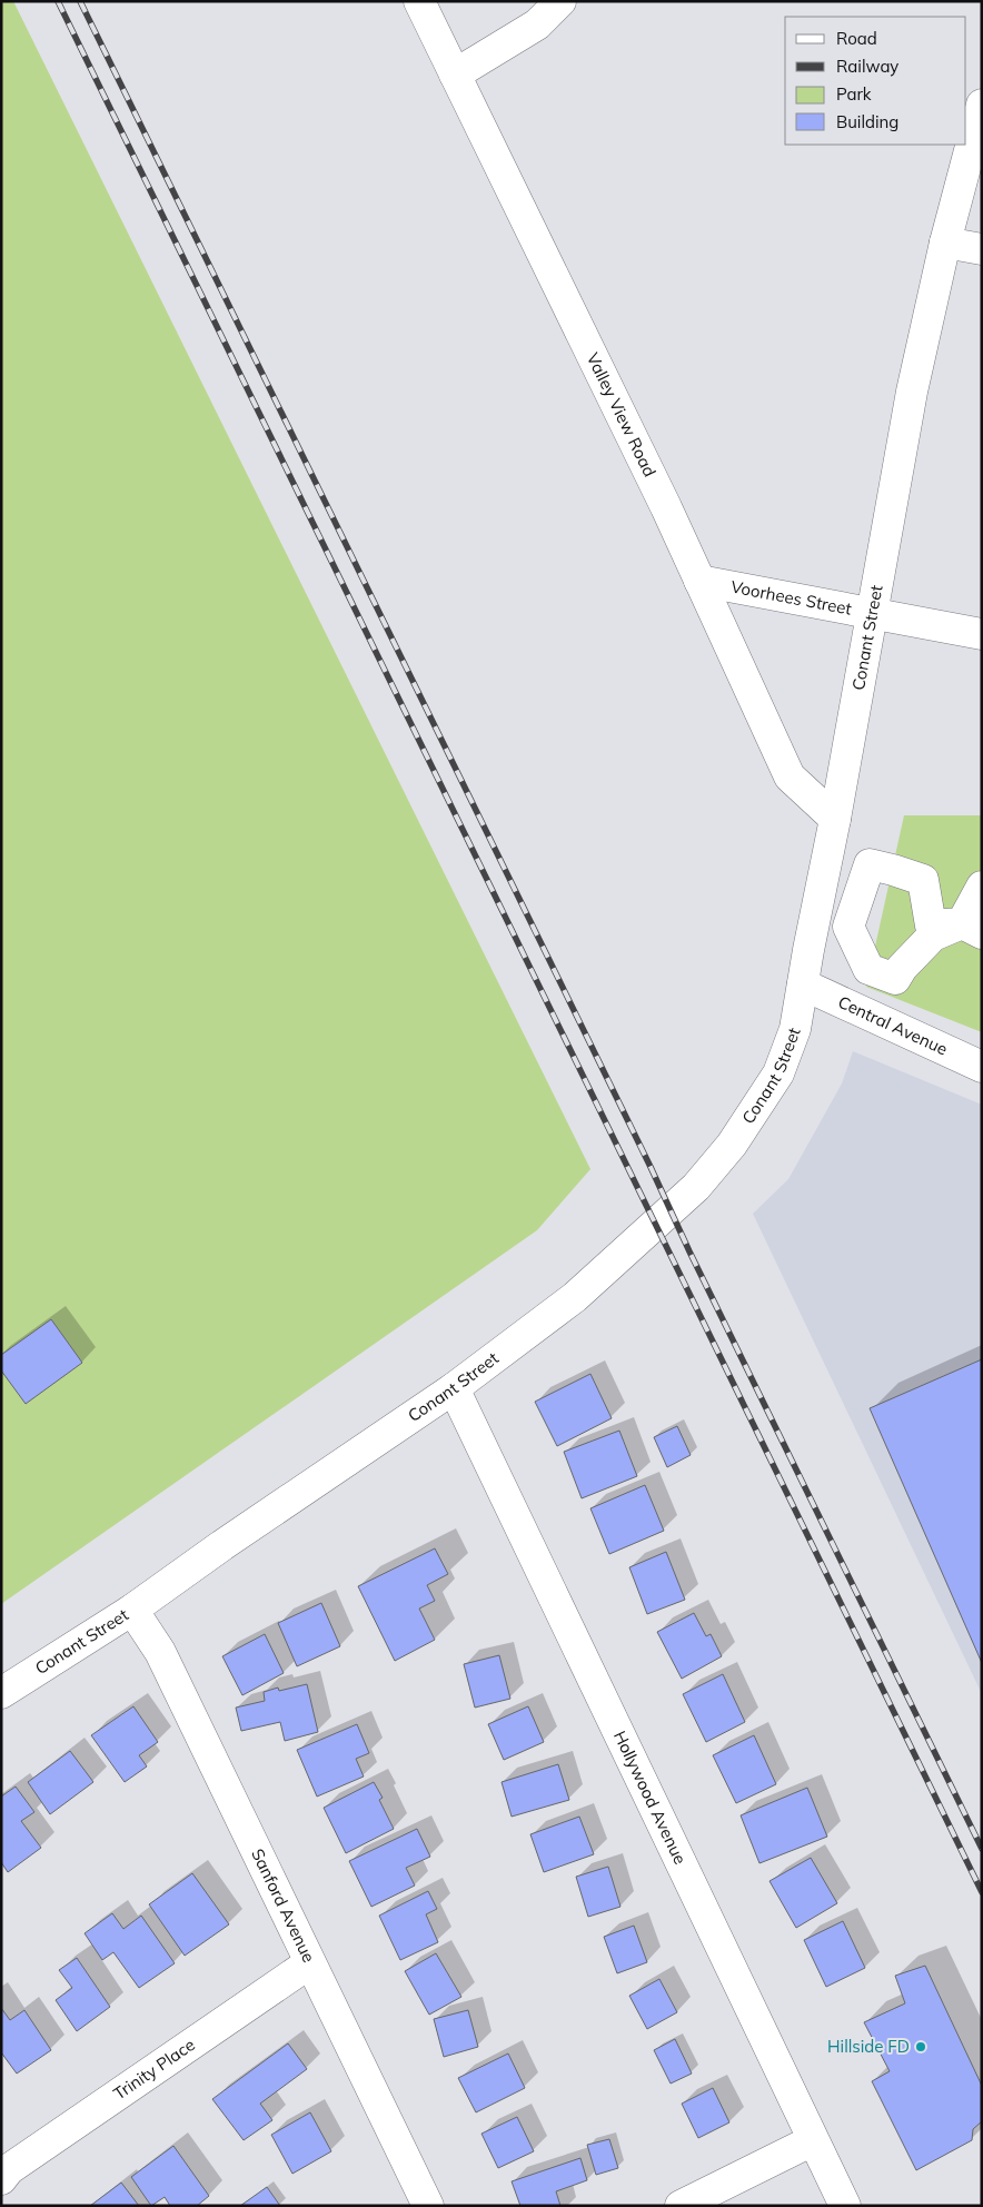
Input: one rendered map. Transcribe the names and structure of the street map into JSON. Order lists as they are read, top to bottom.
{
  "streets": {
    "street": [
      "Valley View Road",
      "Voorhees Street",
      "Conant Street",
      "Central Avenue",
      "Hollywood Avenue",
      "Sanford Avenue",
      "Trinity Place"
    ]
  },
  "crossings": [
    ["Valley View Road", "Voorhees Street"],
    ["Valley View Road", "Conant Street"],
    ["Voorhees Street", "Conant Street"],
    ["Conant Street", "Central Avenue"],
    ["Conant Street", "Hollywood Avenue"],
    ["Conant Street", "Sanford Avenue"],
    ["Sanford Avenue", "Trinity Place"]
  ],
  "places": ["Hillside FD"],
  "legend": [
    "Road",
    "Railway",
    "Park",
    "Building"
  ]
}
